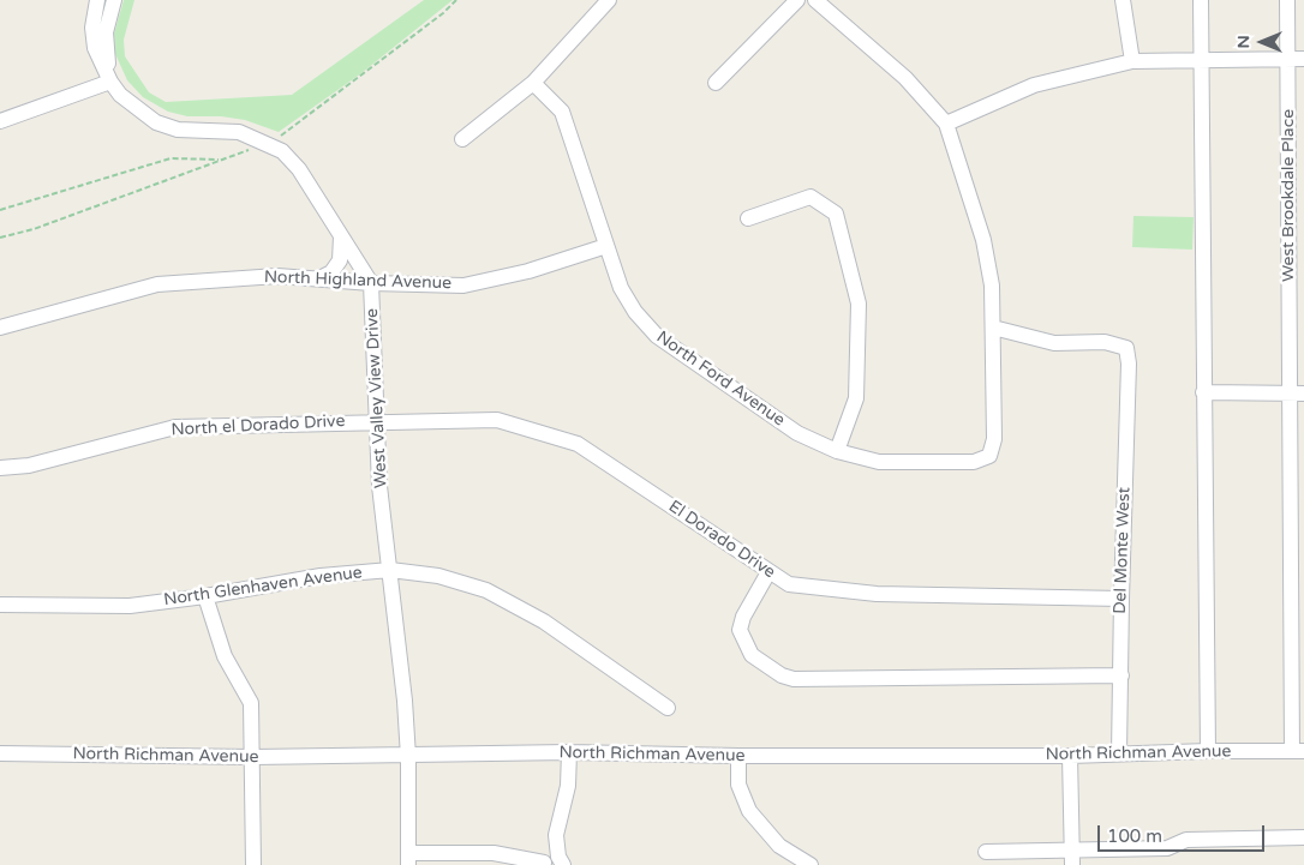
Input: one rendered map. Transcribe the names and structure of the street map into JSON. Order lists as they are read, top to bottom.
{
  "streets": {
    "street": [
      "West Brookdale Place",
      "North Highland Avenue",
      "North Ford Avenue",
      "West Valley View Drive",
      "North el Dorado Drive",
      "El Dorado Drive",
      "Del Monte West",
      "North Glenhaven Avenue",
      "North Richman Avenue"
    ]
  },
  "crossings": [
    ["West Brookdale Place", "North Richman Avenue"],
    ["North Highland Avenue", "North Ford Avenue"],
    ["North Highland Avenue", "West Valley View Drive"],
    ["North Ford Avenue", "Del Monte West"],
    ["West Valley View Drive", "North el Dorado Drive"],
    ["West Valley View Drive", "El Dorado Drive"],
    ["West Valley View Drive", "North Glenhaven Avenue"],
    ["West Valley View Drive", "North Richman Avenue"],
    ["North el Dorado Drive", "El Dorado Drive"],
    ["El Dorado Drive", "Del Monte West"],
    ["Del Monte West", "North Richman Avenue"]
  ],
  "scale_bar": "100 m",
  "north": "left"
}
